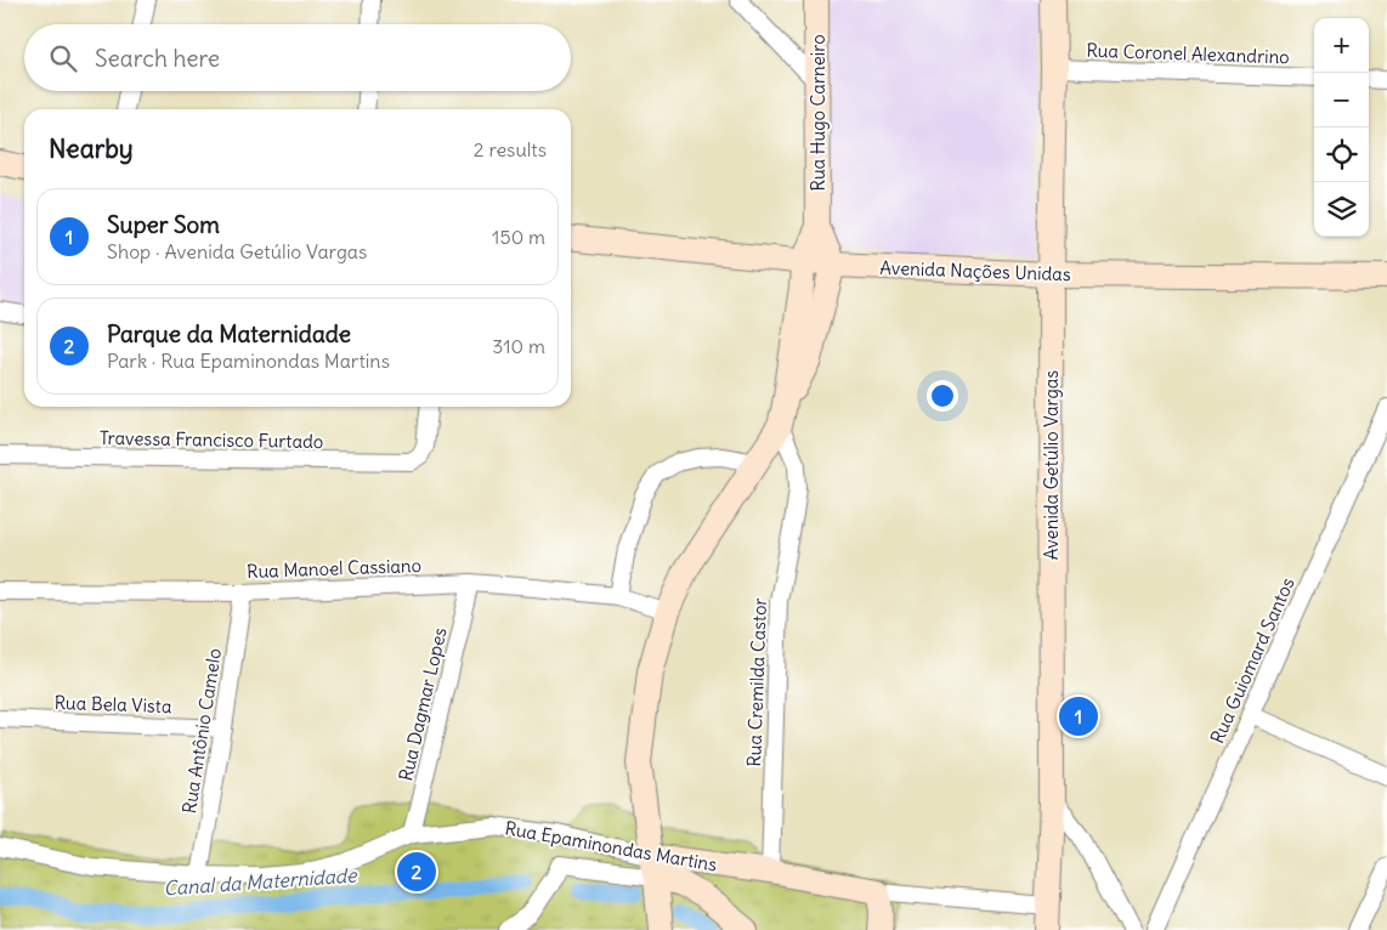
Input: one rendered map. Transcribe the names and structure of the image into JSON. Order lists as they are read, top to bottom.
{
  "streets": {
    "street": [
      "Rua Coronel Alexandrino",
      "Rua Hugo Carneiro",
      "Avenida Nações Unidas",
      "Travessa Francisco Furtado",
      "Avenida Getúlio Vargas",
      "Rua Manoel Cassiano",
      "Rua Guiomard Santos",
      "Rua Cremilda Castor",
      "Rua Bela Vista",
      "Rua Dagmar Lopes",
      "Rua Antônio Camelo",
      "Rua Epaminondas Martins"
    ]
  },
  "crossings": [
    ["Rua Coronel Alexandrino", "Avenida Getúlio Vargas"],
    ["Rua Hugo Carneiro", "Avenida Nações Unidas"],
    ["Rua Hugo Carneiro", "Rua Cremilda Castor"],
    ["Avenida Nações Unidas", "Avenida Getúlio Vargas"],
    ["Avenida Getúlio Vargas", "Rua Epaminondas Martins"],
    ["Rua Manoel Cassiano", "Rua Dagmar Lopes"],
    ["Rua Manoel Cassiano", "Rua Antônio Camelo"],
    ["Rua Cremilda Castor", "Rua Epaminondas Martins"],
    ["Rua Bela Vista", "Rua Antônio Camelo"],
    ["Rua Dagmar Lopes", "Rua Epaminondas Martins"],
    ["Rua Antônio Camelo", "Rua Epaminondas Martins"]
  ],
  "water": ["Canal da Maternidade"],
  "page": {
    "map_buttons": ["+", "−"],
    "search": "Search here",
    "heading": ["Nearby", "2 results"],
    "list": [
      {
        "mark": "1",
        "name": "Super Som",
        "note": "Shop · Avenida Getúlio Vargas",
        "value": "150 m"
      },
      {
        "mark": "2",
        "name": "Parque da Maternidade",
        "note": "Park · Rua Epaminondas Martins",
        "value": "310 m"
      }
    ],
    "pins": ["1", "2"]
  }
}
